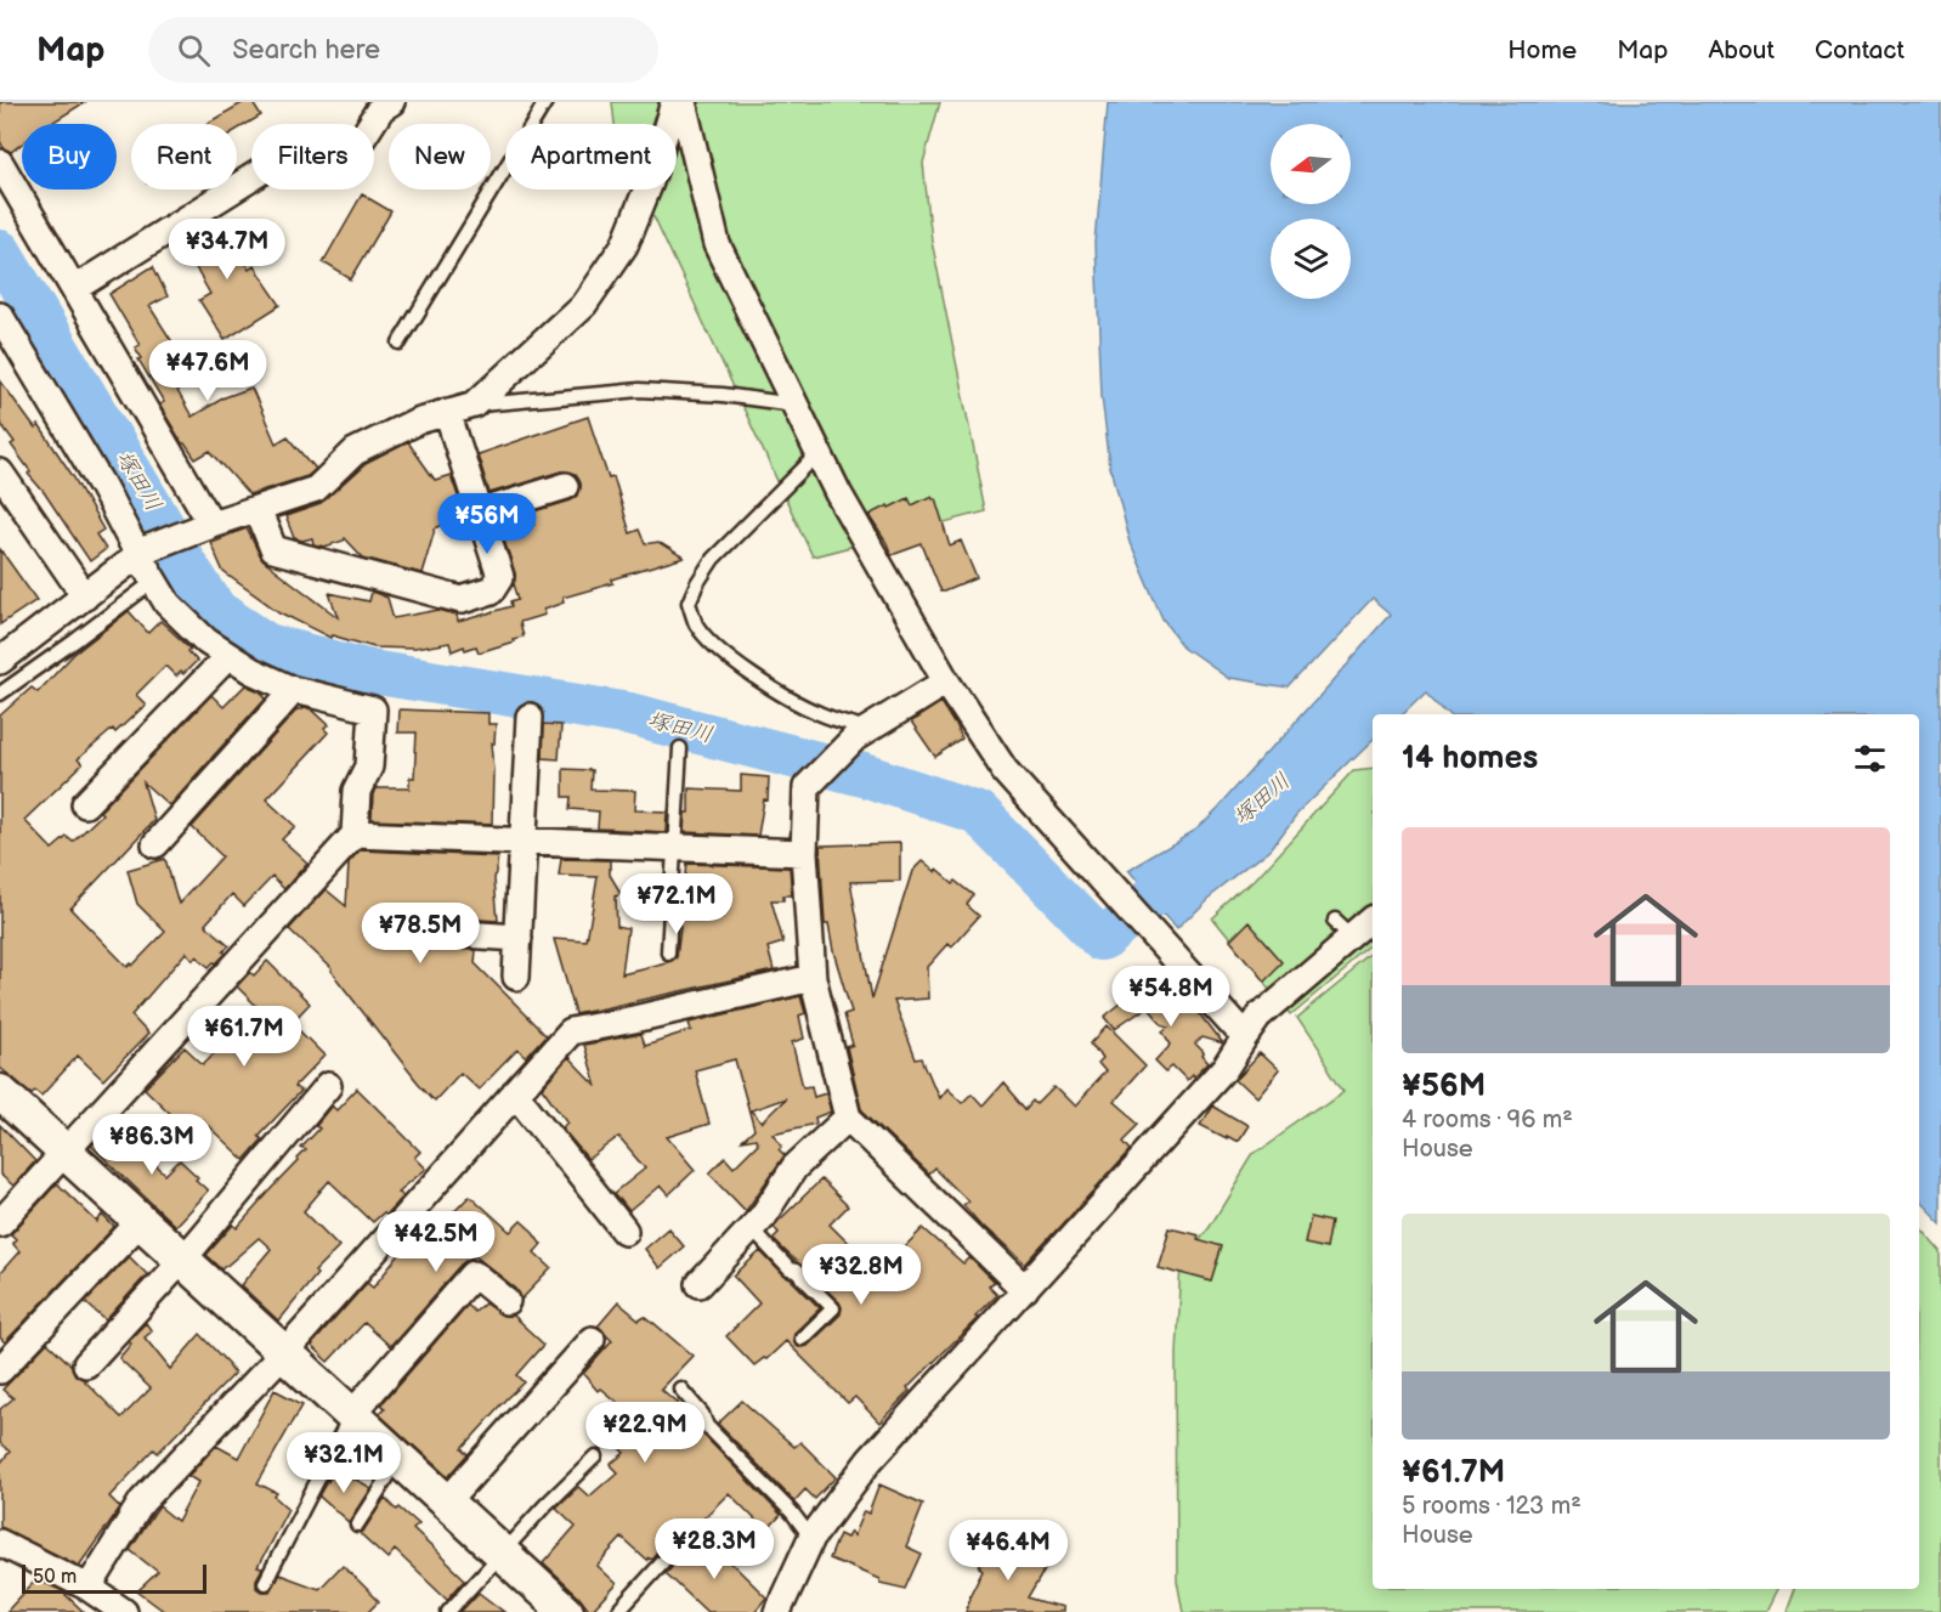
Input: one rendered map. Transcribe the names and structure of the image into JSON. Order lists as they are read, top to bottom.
{
  "water": ["塚田川"],
  "scale_bar": "50 m",
  "north": "left",
  "page": {
    "header": "Map",
    "search": "Search here",
    "nav": [
      "Home",
      "Map",
      "About",
      "Contact"
    ],
    "chip": [
      "Buy",
      "Rent",
      "Filters",
      "New",
      "Apartment"
    ],
    "price": [
      "¥34.7M",
      "¥47.6M",
      "¥56M",
      "¥72.1M",
      "¥78.5M",
      "¥54.8M",
      "¥61.7M",
      "¥86.3M",
      "¥42.5M",
      "¥32.8M",
      "¥22.9M",
      "¥32.1M",
      "¥28.3M",
      "¥46.4M"
    ],
    "heading": "14 homes",
    "list": [
      {
        "name": "¥56M",
        "note": "4 rooms · 96 m² · House"
      },
      {
        "name": "¥61.7M",
        "note": "5 rooms · 123 m² · House"
      }
    ],
    "scale": "50 m"
  }
}
